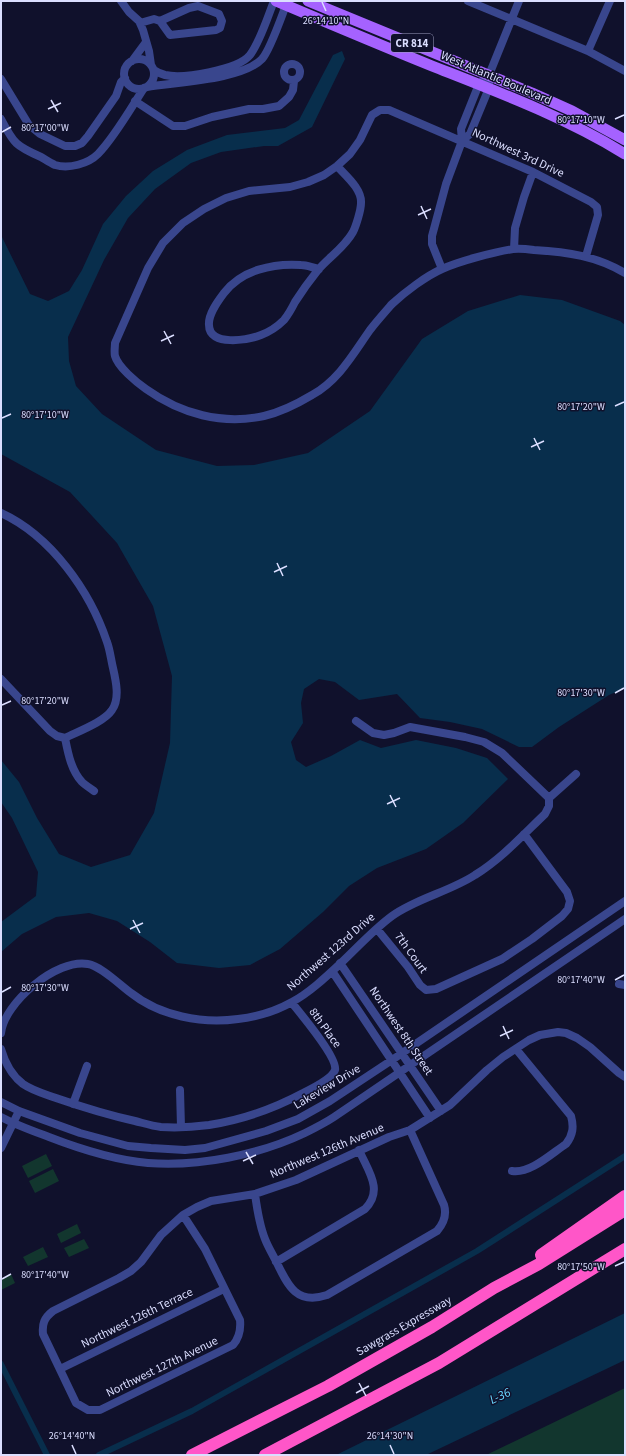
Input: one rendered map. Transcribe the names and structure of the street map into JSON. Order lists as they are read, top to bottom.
{
  "streets": {
    "highway": ["Sawgrass Expressway"],
    "main road": ["CR 814", "West Atlantic Boulevard"],
    "street": [
      "Northwest 3rd Drive",
      "Northwest 123rd Drive",
      "7th Court",
      "8th Place",
      "Northwest 8th Street",
      "Lakeview Drive",
      "Northwest 126th Avenue",
      "Northwest 126th Terrace",
      "Northwest 127th Avenue"
    ]
  },
  "crossings": [
    ["Northwest 123rd Drive", "7th Court"],
    ["Northwest 123rd Drive", "8th Place"],
    ["Northwest 123rd Drive", "Northwest 8th Street"],
    ["Northwest 8th Street", "Lakeview Drive"],
    ["Northwest 8th Street", "Northwest 126th Avenue"],
    ["Northwest 126th Avenue", "Northwest 126th Terrace"],
    ["Northwest 126th Avenue", "Northwest 127th Avenue"],
    ["Northwest 126th Terrace", "Northwest 127th Avenue"]
  ],
  "water": ["L-36"],
  "coordinates": [
    "26°14'10\"N",
    "80°17'10\"W",
    "80°17'00\"W",
    "80°17'20\"W",
    "80°17'30\"W",
    "80°17'40\"W",
    "80°17'50\"W",
    "26°14'40\"N",
    "26°14'30\"N"
  ]
}
